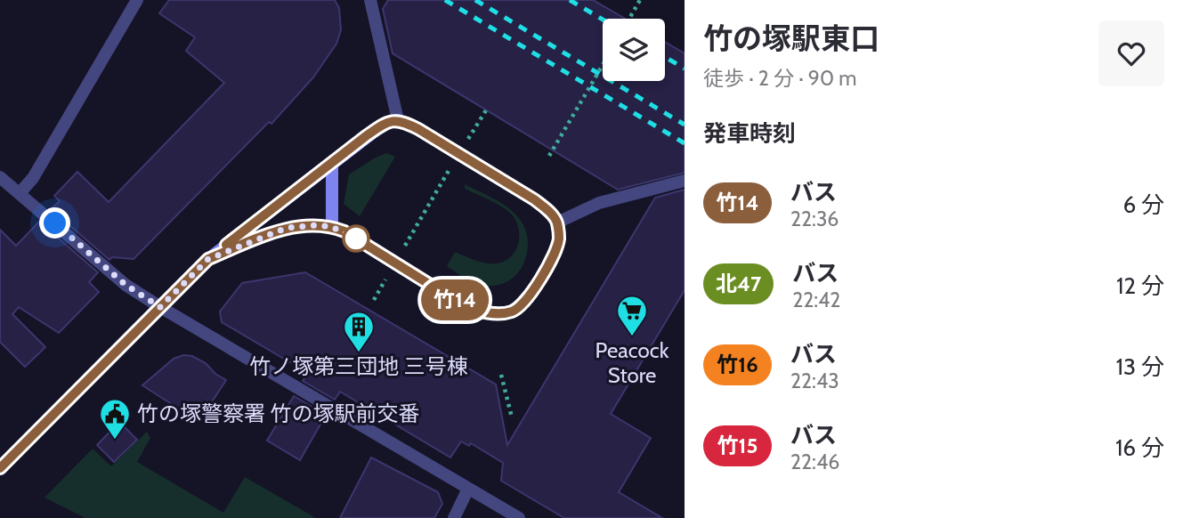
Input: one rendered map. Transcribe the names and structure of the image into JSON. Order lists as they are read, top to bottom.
{
  "places": {
    "supermarket": ["Peacock Store"],
    "building": ["竹ノ塚第三団地 三号棟"],
    "public building": ["竹の塚警察署 竹の塚駅前交番"]
  },
  "lines": ["bus line 竹14"],
  "page": {
    "on_map": "竹14",
    "heading": [
      ["竹の塚駅東口", "徒歩 · 2 分 · 90 m"],
      "発車時刻"
    ],
    "list": [
      {
        "mark": "竹14",
        "name": "バス",
        "note": "22:36",
        "value": "6 分"
      },
      {
        "mark": "北47",
        "name": "バス",
        "note": "22:42",
        "value": "12 分"
      },
      {
        "mark": "竹16",
        "name": "バス",
        "note": "22:43",
        "value": "13 分"
      },
      {
        "mark": "竹15",
        "name": "バス",
        "note": "22:46",
        "value": "16 分"
      }
    ]
  }
}
